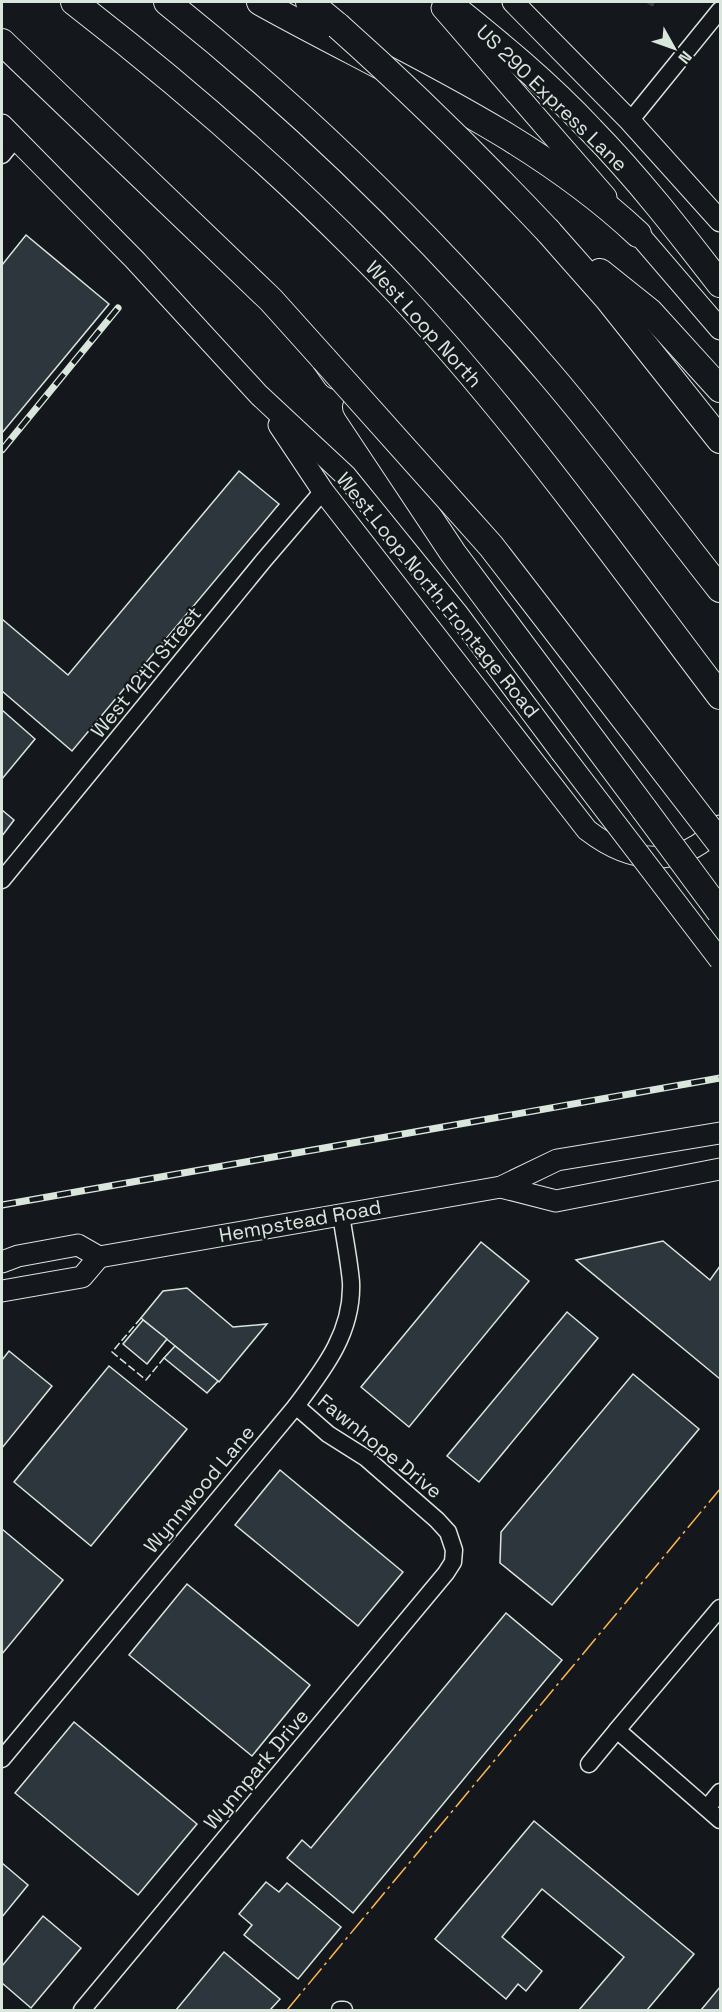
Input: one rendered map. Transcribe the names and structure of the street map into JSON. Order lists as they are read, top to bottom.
{
  "streets": {
    "highway": ["US 290 Express Lane", "West Loop North"],
    "main road": ["West Loop North Frontage Road", "Hempstead Road"],
    "street": [
      "West 12th Street",
      "Fawnhope Drive",
      "Wynnwood Lane",
      "Wynnpark Drive"
    ]
  },
  "crossings": [
    ["Hempstead Road", "Wynnwood Lane"],
    ["Fawnhope Drive", "Wynnwood Lane"],
    ["Fawnhope Drive", "Wynnpark Drive"]
  ],
  "north": "bottom right"
}
